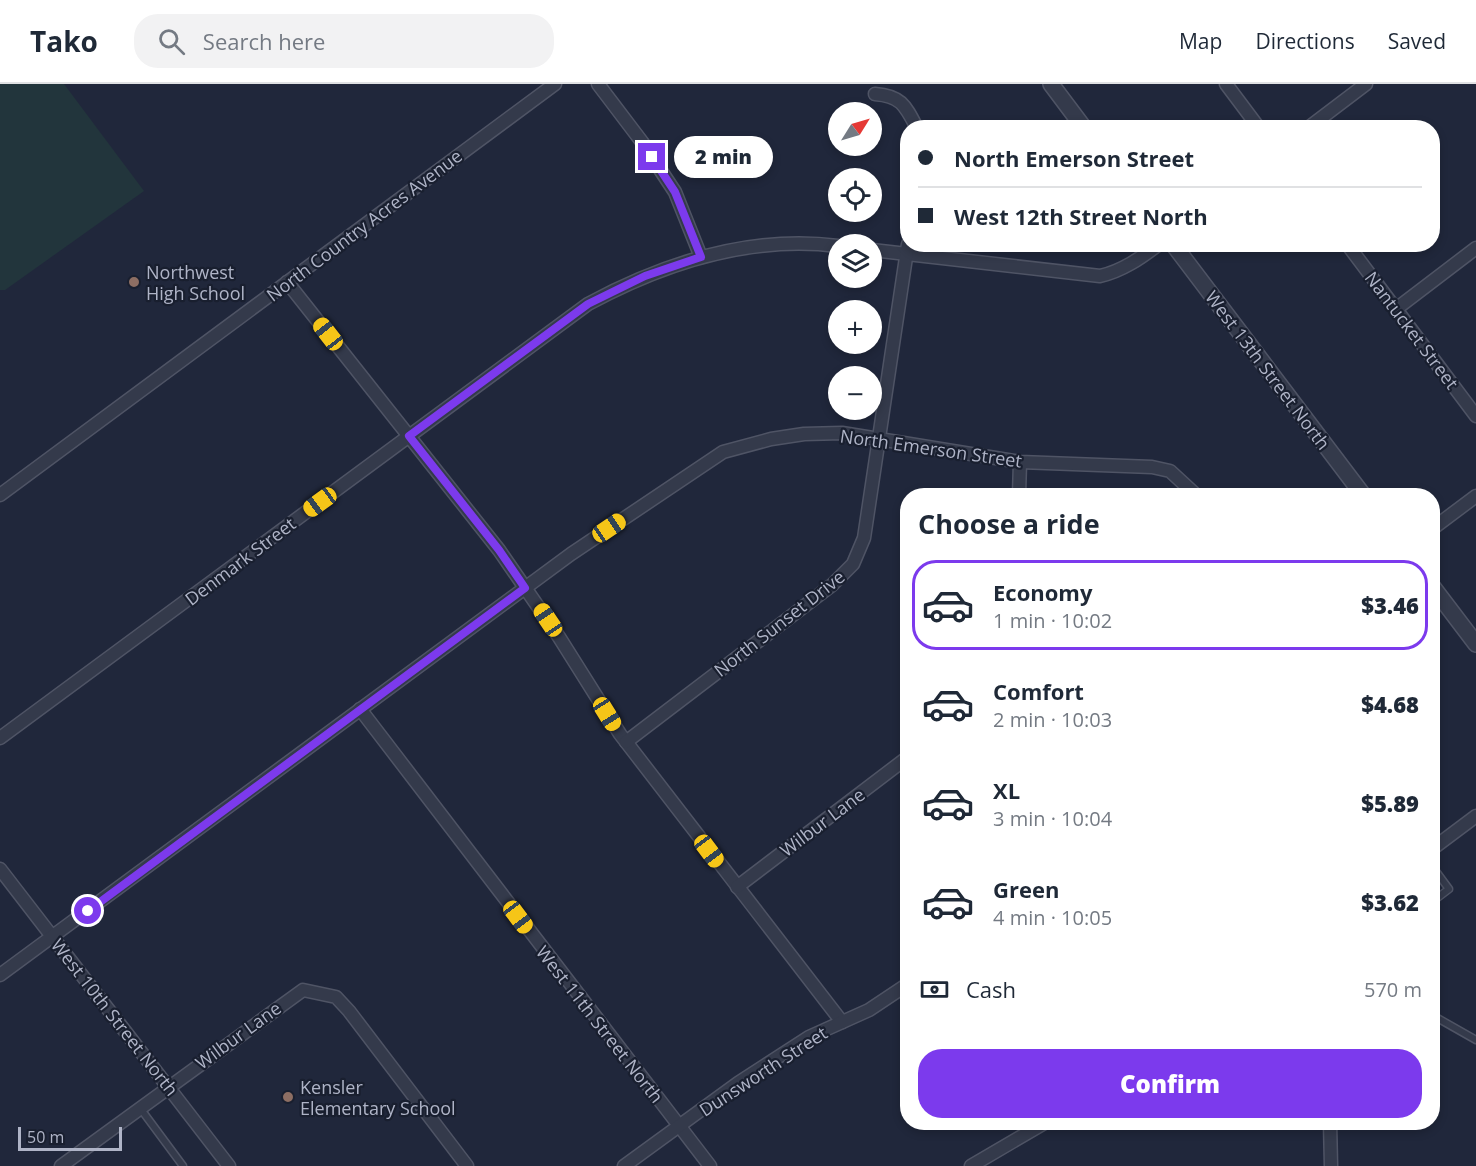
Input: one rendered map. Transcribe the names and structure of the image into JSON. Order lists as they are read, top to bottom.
{
  "streets": {
    "street": [
      "North Country Acres Avenue",
      "Nantucket Street",
      "West 13th Street North",
      "North Emerson Street",
      "Denmark Street",
      "North Sunset Drive",
      "Wilbur Lane",
      "West 10th Street North",
      "West 11th Street North",
      "Dunsworth Street"
    ]
  },
  "crossings": [
    ["North Emerson Street", "North Sunset Drive"],
    ["North Emerson Street", "West 10th Street North"],
    ["North Emerson Street", "West 11th Street North"],
    ["Wilbur Lane", "West 10th Street North"],
    ["West 11th Street North", "Dunsworth Street"]
  ],
  "places": ["Northwest High School", "Kensler Elementary School"],
  "scale_bar": "50 m",
  "north": "top right",
  "page": {
    "header": "Tako",
    "search": "Search here",
    "nav": ["Map", "Directions", "Saved"],
    "map_buttons": ["+", "−"],
    "banner": ["North Emerson Street", "West 12th Street North"],
    "bubble": "2 min",
    "heading": "Choose a ride",
    "list": [
      {
        "name": "Economy",
        "note": "1 min · 10:02",
        "value": "$3.46"
      },
      {
        "name": "Comfort",
        "note": "2 min · 10:03",
        "value": "$4.68"
      },
      {
        "name": "XL",
        "note": "3 min · 10:04",
        "value": "$5.89"
      },
      {
        "name": "Green",
        "note": "4 min · 10:05",
        "value": "$3.62"
      }
    ],
    "pay": ["Cash", "570 m"],
    "buttons": "Confirm",
    "scale": "50 m"
  }
}
